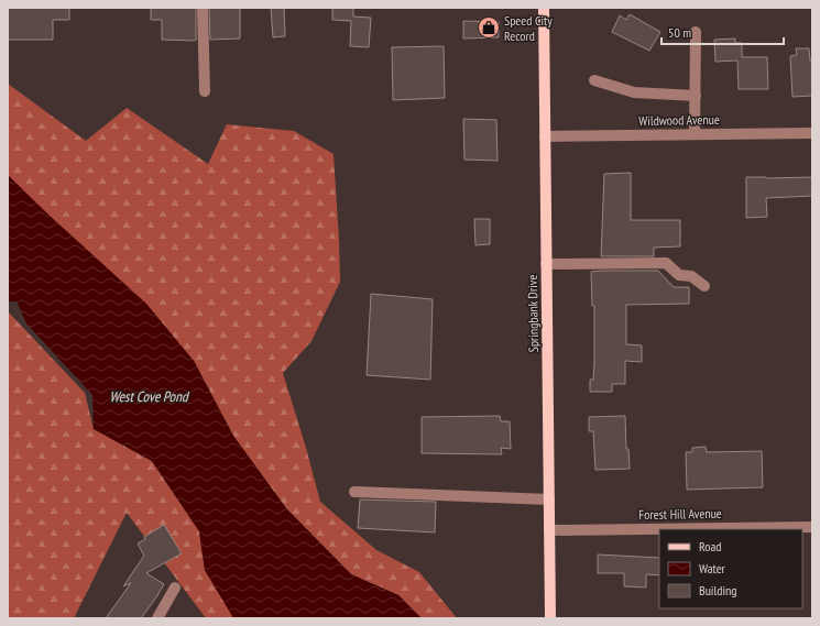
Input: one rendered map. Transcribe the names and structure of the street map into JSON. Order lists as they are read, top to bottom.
{
  "streets": {
    "main road": ["Springbank Drive"],
    "street": ["Wildwood Avenue", "Forest Hill Avenue"]
  },
  "crossings": [
    ["Wildwood Avenue", "Springbank Drive"],
    ["Springbank Drive", "Forest Hill Avenue"]
  ],
  "water": ["West Cove Pond"],
  "places": {
    "shop": ["Speed City Record"]
  },
  "legend": ["Road", "Water", "Building"],
  "scale_bar": "50 m"
}
